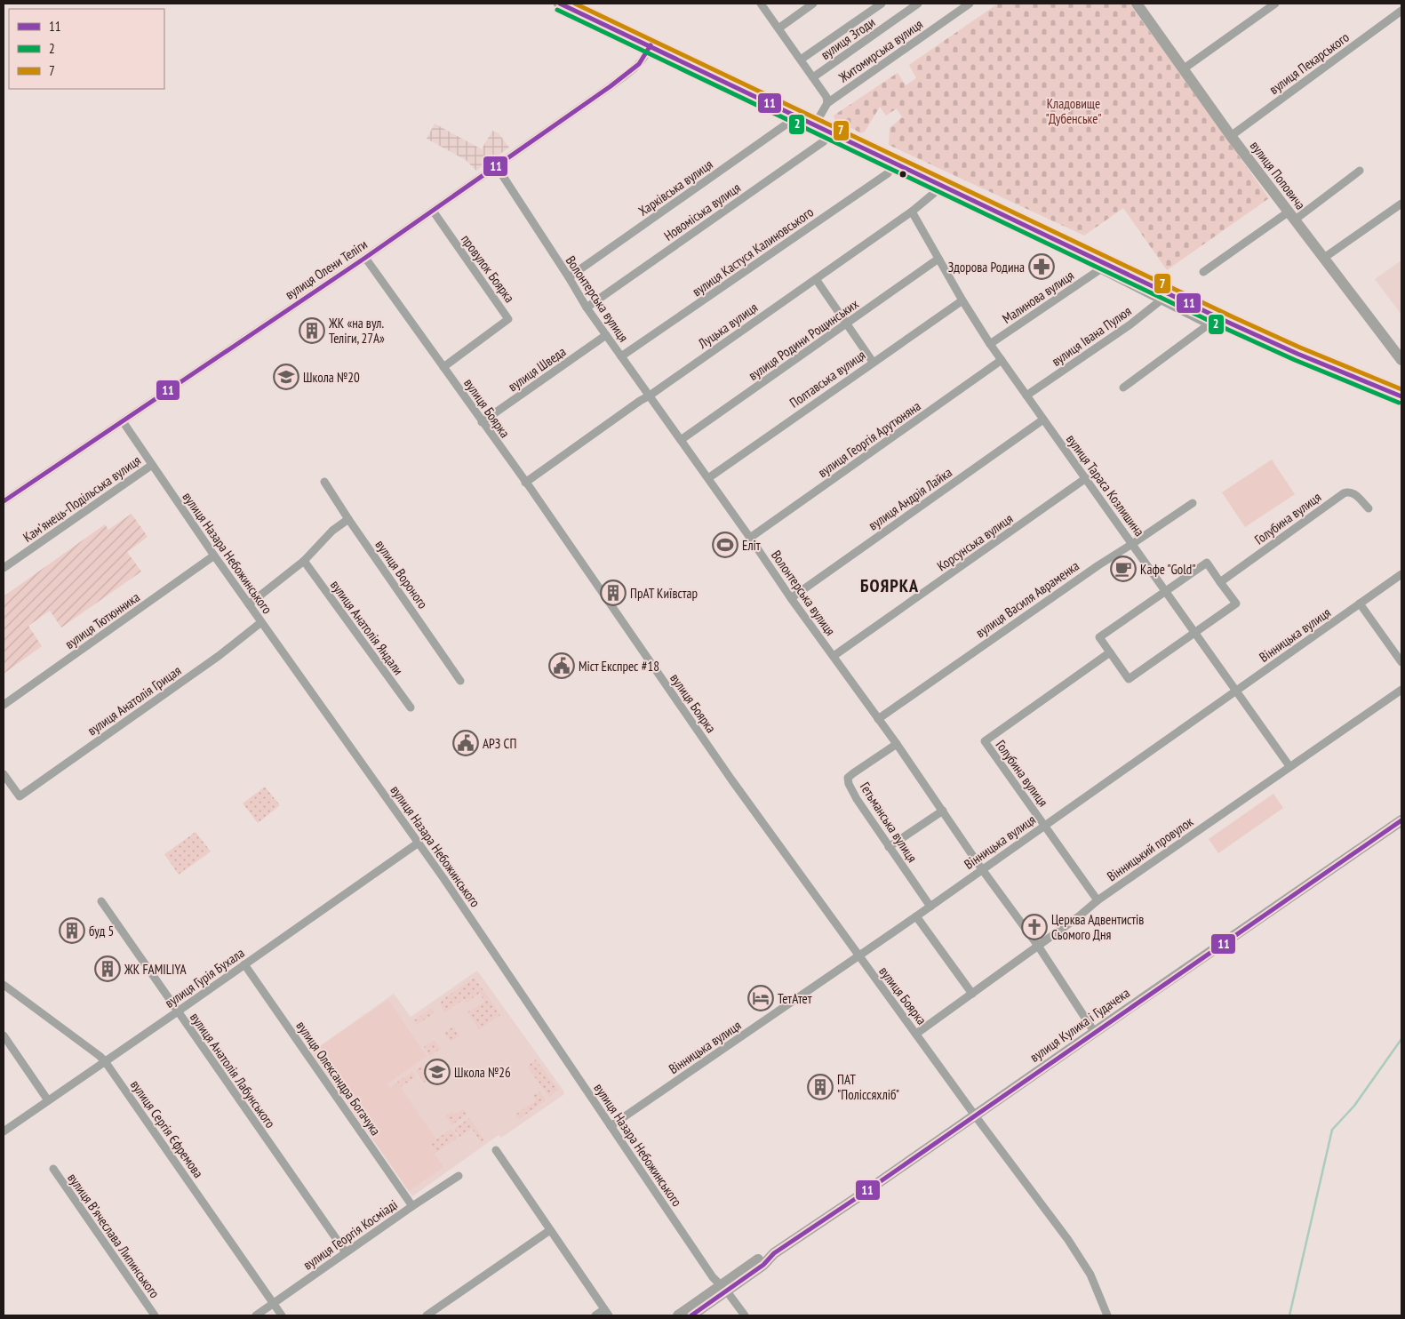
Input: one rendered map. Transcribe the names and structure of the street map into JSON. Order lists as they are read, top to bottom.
{
  "streets": {
    "main road": ["вулиця Поповича", "вулиця Кулика і Гудачека"],
    "street": [
      "вулиця Згоди",
      "Житомирська вулиця",
      "вулиця Пекарського",
      "Харківська вулиця",
      "Новоміська вулиця",
      "вулиця Кастуся Калиновського",
      "провулок Боярка",
      "вулиця Олени Теліги",
      "Малинова вулиця",
      "Волонтерська вулиця",
      "Луцька вулиця",
      "вулиця Івана Пулюя",
      "вулиця Родини Рощинських",
      "вулиця Шведа",
      "Полтавська вулиця",
      "вулиця Боярка",
      "вулиця Георгія Арутюняна",
      "вулиця Тараса Козлишина",
      "Камʼянець-Подільська вулиця",
      "вулиця Андрія Лайка",
      "Голубина вулиця",
      "Корсунська вулиця",
      "вулиця Назара Небожинського",
      "вулиця Вороного",
      "вулиця Василя Авраменка",
      "вулиця Тютюнника",
      "вулиця Анатолія Яндали",
      "Вінницька вулиця",
      "вулиця Анатолія Грицая",
      "Гетьманська вулиця",
      "Вінницький провулок",
      "вулиця Гурія Бухала",
      "вулиця Анатолія Лабунського",
      "вулиця Олександра Богачука",
      "вулиця Сергія Єфремова",
      "вулиця Георгія Косміаді",
      "вулиця Вʼячеслава Липинського"
    ]
  },
  "crossings": [
    ["вулиця Пекарського", "вулиця Поповича"],
    ["Харківська вулиця", "Волонтерська вулиця"],
    ["Новоміська вулиця", "Волонтерська вулиця"],
    ["вулиця Кастуся Калиновського", "Волонтерська вулиця"],
    ["провулок Боярка", "вулиця Олени Теліги"],
    ["провулок Боярка", "вулиця Боярка"],
    ["вулиця Олени Теліги", "Волонтерська вулиця"],
    ["вулиця Олени Теліги", "вулиця Боярка"],
    ["вулиця Олени Теліги", "вулиця Назара Небожинського"],
    ["Малинова вулиця", "вулиця Івана Пулюя"],
    ["Малинова вулиця", "вулиця Тараса Козлишина"],
    ["Волонтерська вулиця", "Луцька вулиця"],
    ["Волонтерська вулиця", "вулиця Родини Рощинських"],
    ["Волонтерська вулиця", "вулиця Шведа"],
    ["Волонтерська вулиця", "Полтавська вулиця"],
    ["Волонтерська вулиця", "вулиця Георгія Арутюняна"],
    ["Волонтерська вулиця", "вулиця Андрія Лайка"],
    ["Волонтерська вулиця", "Корсунська вулиця"],
    ["Волонтерська вулиця", "вулиця Василя Авраменка"],
    ["Волонтерська вулиця", "Вінницька вулиця"],
    ["Волонтерська вулиця", "Гетьманська вулиця"],
    ["Волонтерська вулиця", "Вінницький провулок"],
    ["Волонтерська вулиця", "вулиця Кулика і Гудачека"],
    ["Луцька вулиця", "вулиця Боярка"],
    ["Луцька вулиця", "вулиця Тараса Козлишина"],
    ["вулиця Івана Пулюя", "вулиця Тараса Козлишина"],
    ["вулиця Родини Рощинських", "вулиця Тараса Козлишина"],
    ["вулиця Шведа", "вулиця Боярка"],
    ["Полтавська вулиця", "вулиця Тараса Козлишина"],
    ["вулиця Боярка", "Вінницька вулиця"],
    ["вулиця Боярка", "Вінницький провулок"],
    ["вулиця Боярка", "вулиця Кулика і Гудачека"],
    ["вулиця Георгія Арутюняна", "вулиця Тараса Козлишина"],
    ["вулиця Тараса Козлишина", "вулиця Андрія Лайка"],
    ["вулиця Тараса Козлишина", "Корсунська вулиця"],
    ["вулиця Тараса Козлишина", "вулиця Василя Авраменка"],
    ["вулиця Тараса Козлишина", "Вінницька вулиця"],
    ["вулиця Тараса Козлишина", "Вінницький провулок"],
    ["Камʼянець-Подільська вулиця", "вулиця Назара Небожинського"],
    ["Голубина вулиця", "Вінницька вулиця"],
    ["Голубина вулиця", "Вінницький провулок"],
    ["вулиця Назара Небожинського", "вулиця Тютюнника"],
    ["вулиця Назара Небожинського", "Вінницька вулиця"],
    ["вулиця Назара Небожинського", "вулиця Анатолія Грицая"],
    ["вулиця Назара Небожинського", "вулиця Гурія Бухала"],
    ["вулиця Назара Небожинського", "вулиця Кулика і Гудачека"],
    ["Вінницька вулиця", "Гетьманська вулиця"],
    ["вулиця Гурія Бухала", "вулиця Анатолія Лабунського"],
    ["вулиця Гурія Бухала", "вулиця Олександра Богачука"],
    ["вулиця Гурія Бухала", "вулиця Сергія Єфремова"],
    ["вулиця Анатолія Лабунського", "вулиця Георгія Косміаді"],
    ["вулиця Олександра Богачука", "вулиця Георгія Косміаді"],
    ["вулиця Сергія Єфремова", "вулиця Георгія Косміаді"]
  ],
  "districts": ["БОЯРКА"],
  "parks": ["Кладовище \"Дубенське\""],
  "places": {
    "pharmacy": ["Здорова Родина"],
    "building": [
      "ЖК «на вул. Теліги, 27А»",
      "ПрАТ Київстар",
      "буд 5",
      "ЖК FAMILIYA",
      "ПАТ \"Поліссяхліб\""
    ],
    "school or university": ["Школа №20", "Школа №26"],
    "sports": ["Еліт"],
    "cafe": ["Кафе \"Gold\""],
    "public building": ["Міст Експрес #18", "АРЗ СП"],
    "church": ["Церква Адвентистів Сьомого Дня"],
    "hotel": ["ТетАтет"]
  },
  "lines": ["transit line 11", "transit line 7", "transit line 2"],
  "legend": ["11", "2", "7"]
}
